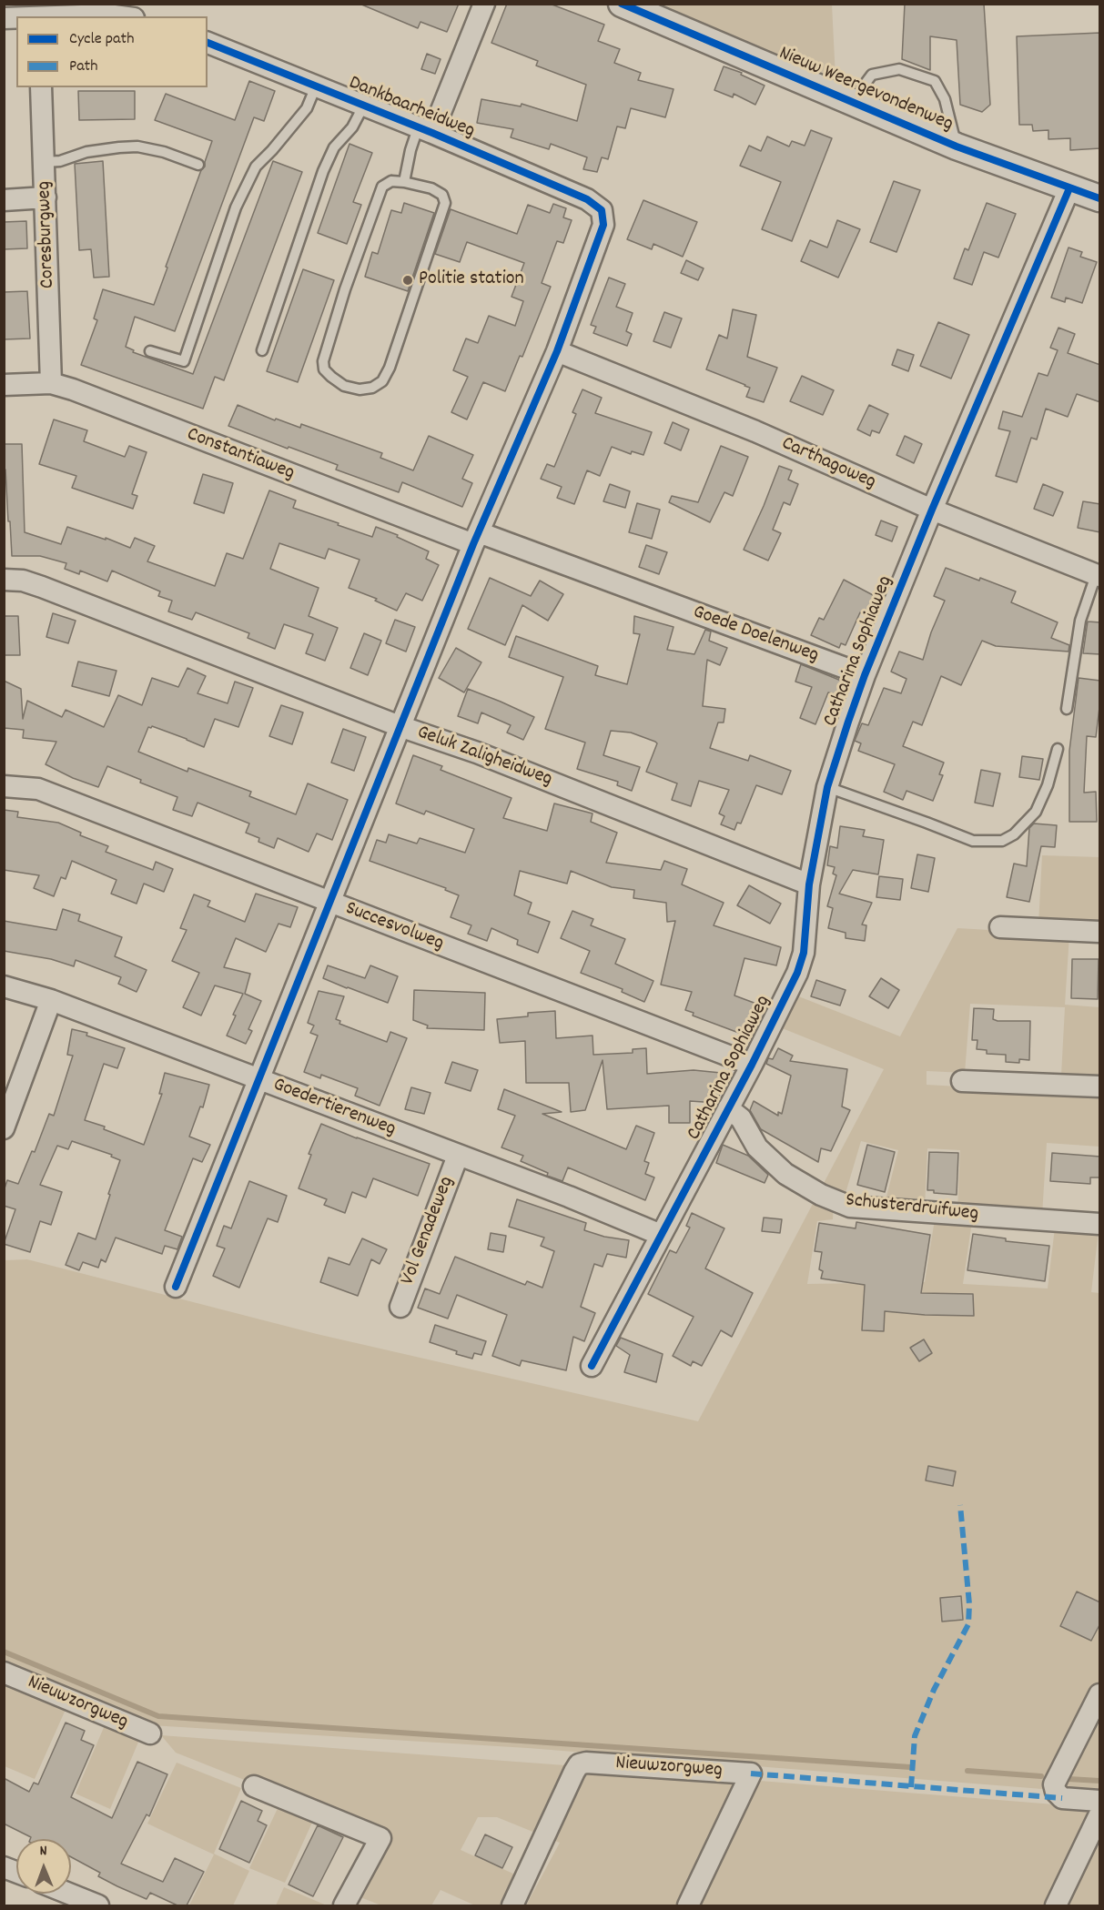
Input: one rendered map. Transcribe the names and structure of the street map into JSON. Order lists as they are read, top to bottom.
{
  "streets": {
    "street": [
      "Nieuw Weergevondenweg",
      "Dankbaarheidweg",
      "Coresburgweg",
      "Constantiaweg",
      "Carthagoweg",
      "Goede Doelenweg",
      "Catharina Sophiaweg",
      "Geluk Zaligheidweg",
      "Succesvolweg",
      "Goedertierenweg",
      "Schusterdruifweg",
      "Vol Genadeweg",
      "Nieuwzorgweg"
    ]
  },
  "crossings": [
    ["Nieuw Weergevondenweg", "Catharina Sophiaweg"],
    ["Dankbaarheidweg", "Carthagoweg"],
    ["Coresburgweg", "Constantiaweg"],
    ["Constantiaweg", "Goede Doelenweg"],
    ["Carthagoweg", "Catharina Sophiaweg"],
    ["Goede Doelenweg", "Catharina Sophiaweg"],
    ["Catharina Sophiaweg", "Geluk Zaligheidweg"],
    ["Catharina Sophiaweg", "Succesvolweg"],
    ["Catharina Sophiaweg", "Goedertierenweg"],
    ["Catharina Sophiaweg", "Schusterdruifweg"],
    ["Goedertierenweg", "Vol Genadeweg"]
  ],
  "places": ["Politie station"],
  "legend": ["Cycle path", "Path"],
  "north": "top"
}
